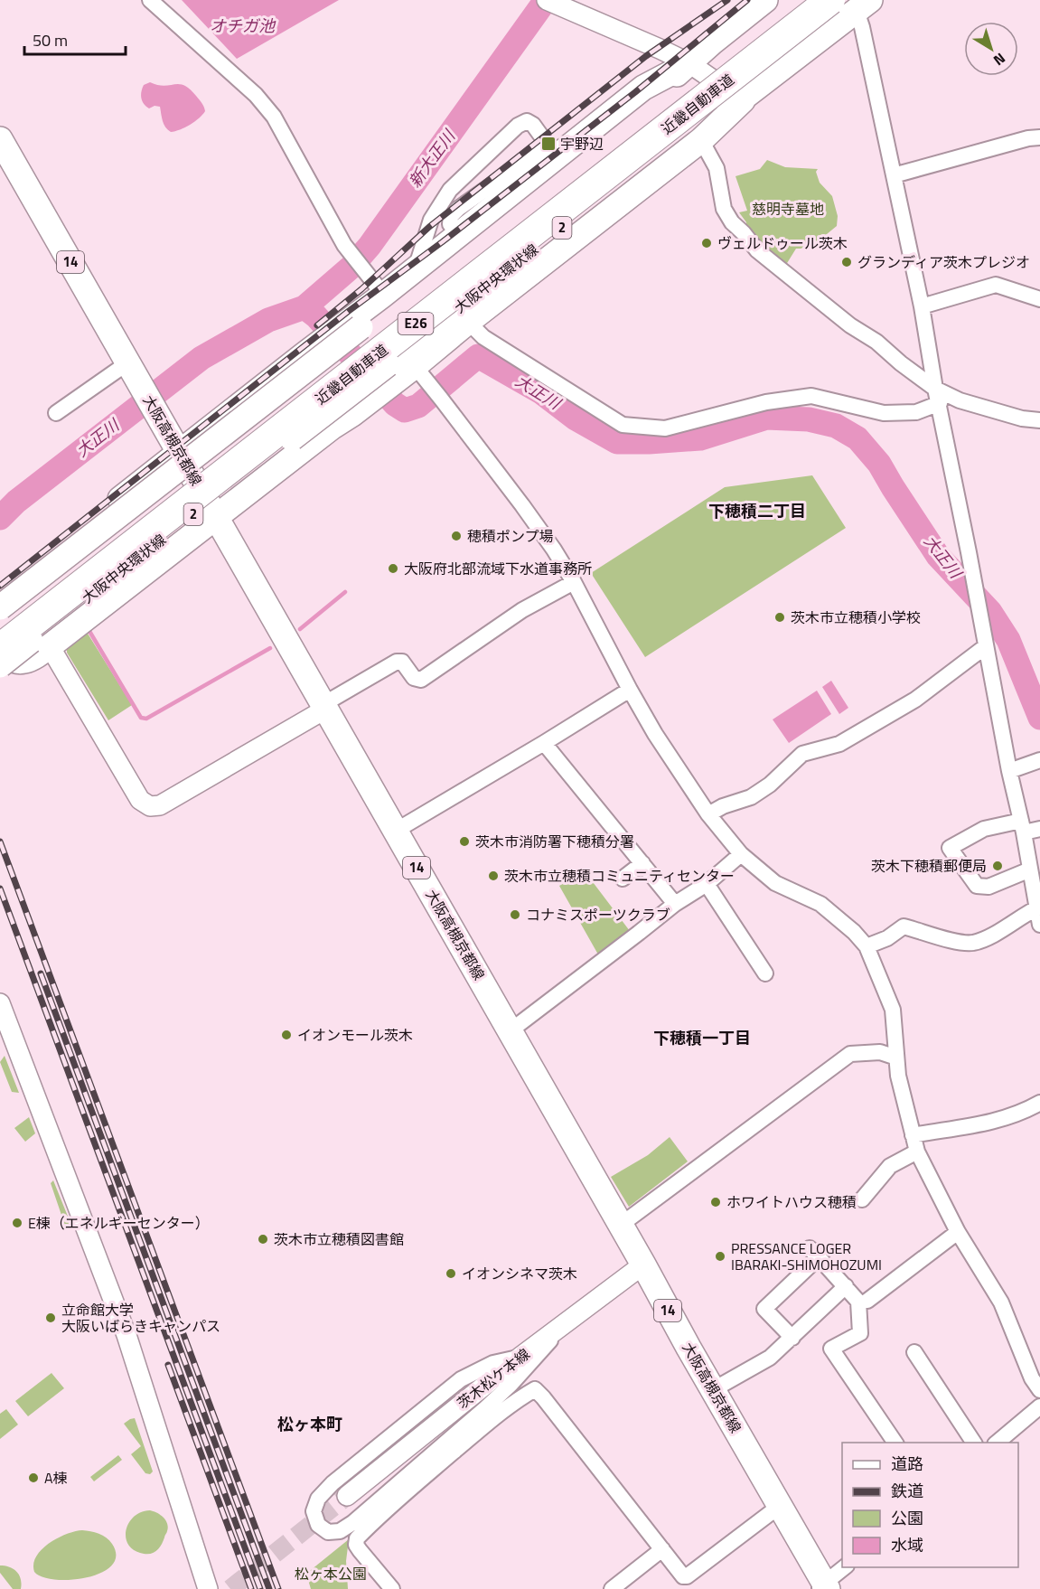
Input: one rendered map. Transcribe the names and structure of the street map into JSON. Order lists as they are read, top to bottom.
{
  "streets": {
    "highway": ["近畿自動車道", "E26"],
    "main road": [
      "2",
      "14",
      "大阪中央環状線",
      "大阪高槻京都線"
    ],
    "street": ["茨木松ケ本線"]
  },
  "crossings": [
    ["大阪高槻京都線", "茨木松ケ本線"]
  ],
  "districts": ["下穂積二丁目", "下穂積一丁目", "松ヶ本町"],
  "water": ["オチガ池", "新大正川", "大正川"],
  "parks": ["慈明寺墓地", "松ヶ本公園"],
  "places": {
    "transit": ["宇野辺"],
    "other": [
      "ヴェルドゥール茨木",
      "グランディア茨木プレジオ",
      "穂積ポンプ場",
      "大阪府北部流域下水道事務所",
      "茨木市立穂積小学校",
      "茨木市消防署下穂積分署",
      "茨木下穂積郵便局",
      "茨木市立穂積コミュニティセンター",
      "コナミスポーツクラブ",
      "イオンモール茨木",
      "ホワイトハウス穂積",
      "E棟（エネルギーセンター）",
      "茨木市立穂積図書館",
      "PRESSANCE LOGER IBARAKI-SHIMOHOZUMI",
      "イオンシネマ茨木",
      "立命館大学 大阪いばらきキャンパス",
      "A棟"
    ]
  },
  "legend": [
    "道路",
    "鉄道",
    "公園",
    "水域"
  ],
  "scale_bar": "50 m",
  "north": "bottom right"
}
